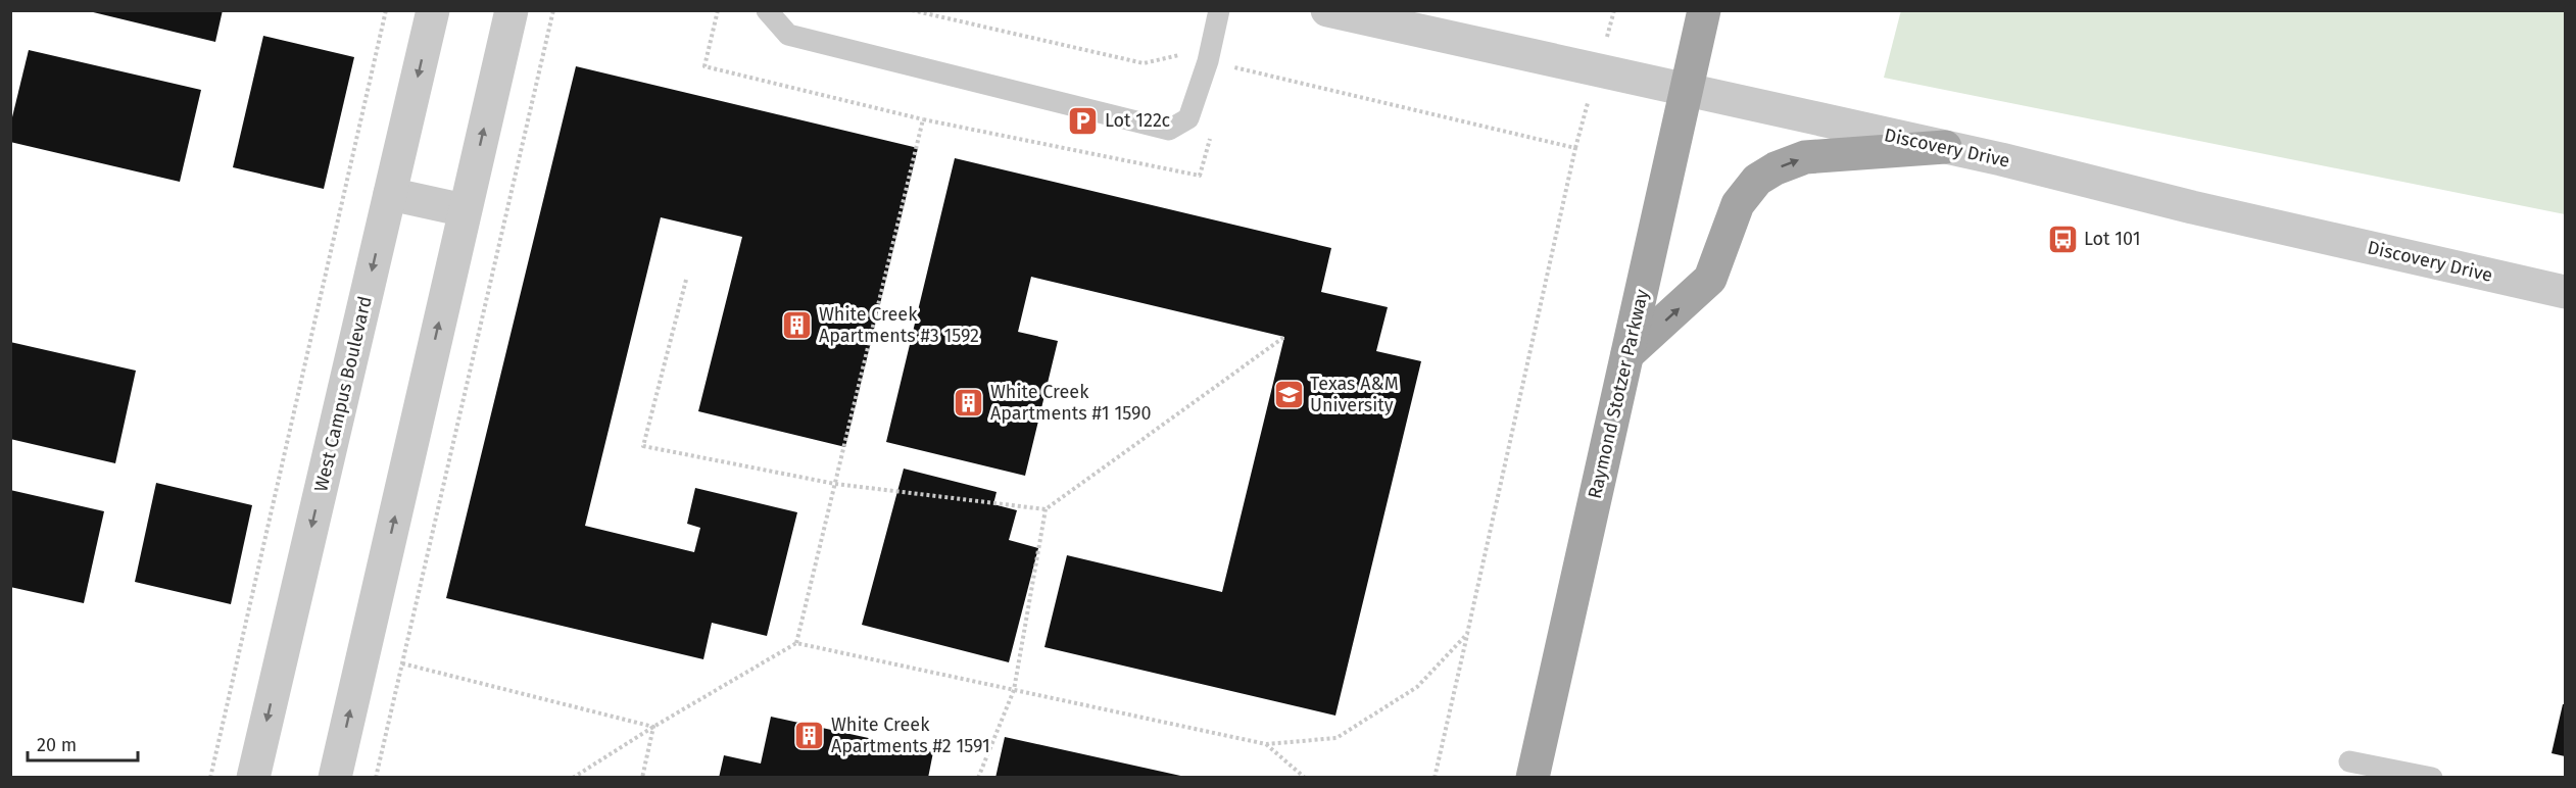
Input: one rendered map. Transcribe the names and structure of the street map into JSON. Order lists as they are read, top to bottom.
{
  "streets": {
    "main road": ["Raymond Stotzer Parkway"],
    "street": ["Discovery Drive", "West Campus Boulevard"]
  },
  "crossings": [
    ["Discovery Drive", "Raymond Stotzer Parkway"]
  ],
  "places": {
    "parking": ["Lot 122c"],
    "bus stop": ["Lot 101"],
    "building": ["White Creek Apartments #3 1592", "White Creek Apartments #1 1590", "White Creek Apartments #2 1591"],
    "school or university": ["Texas A&M University"]
  },
  "scale_bar": "20 m"
}
